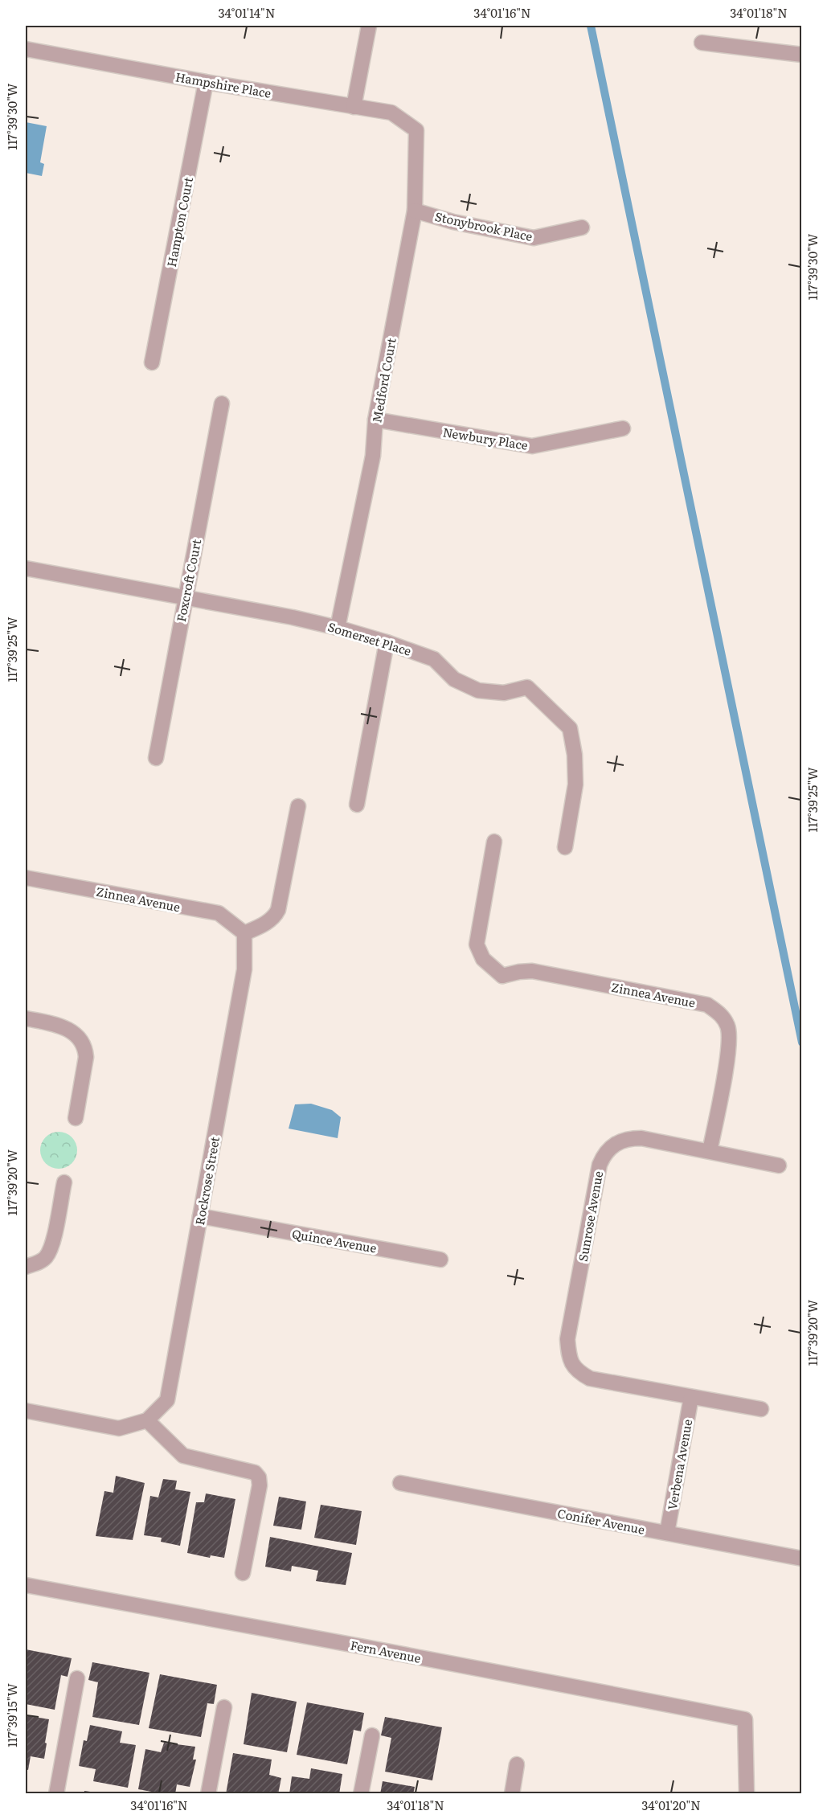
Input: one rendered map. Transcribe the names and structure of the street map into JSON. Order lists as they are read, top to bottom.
{
  "streets": {
    "street": [
      "Hampshire Place",
      "Hampton Court",
      "Stonybrook Place",
      "Medford Court",
      "Newbury Place",
      "Foxcroft Court",
      "Somerset Place",
      "Zinnea Avenue",
      "Rockrose Street",
      "Sunrose Avenue",
      "Quince Avenue",
      "Verbena Avenue",
      "Conifer Avenue",
      "Fern Avenue"
    ]
  },
  "crossings": [
    ["Hampshire Place", "Hampton Court"],
    ["Hampshire Place", "Medford Court"],
    ["Stonybrook Place", "Medford Court"],
    ["Medford Court", "Newbury Place"],
    ["Medford Court", "Somerset Place"],
    ["Foxcroft Court", "Somerset Place"],
    ["Zinnea Avenue", "Rockrose Street"],
    ["Zinnea Avenue", "Sunrose Avenue"],
    ["Rockrose Street", "Quince Avenue"],
    ["Sunrose Avenue", "Verbena Avenue"],
    ["Verbena Avenue", "Conifer Avenue"]
  ],
  "coordinates": [
    "34°01'14\"N",
    "34°01'16\"N",
    "34°01'18\"N",
    "117°39'30\"W",
    "117°39'25\"W",
    "117°39'20\"W",
    "117°39'15\"W",
    "34°01'20\"N"
  ]
}
